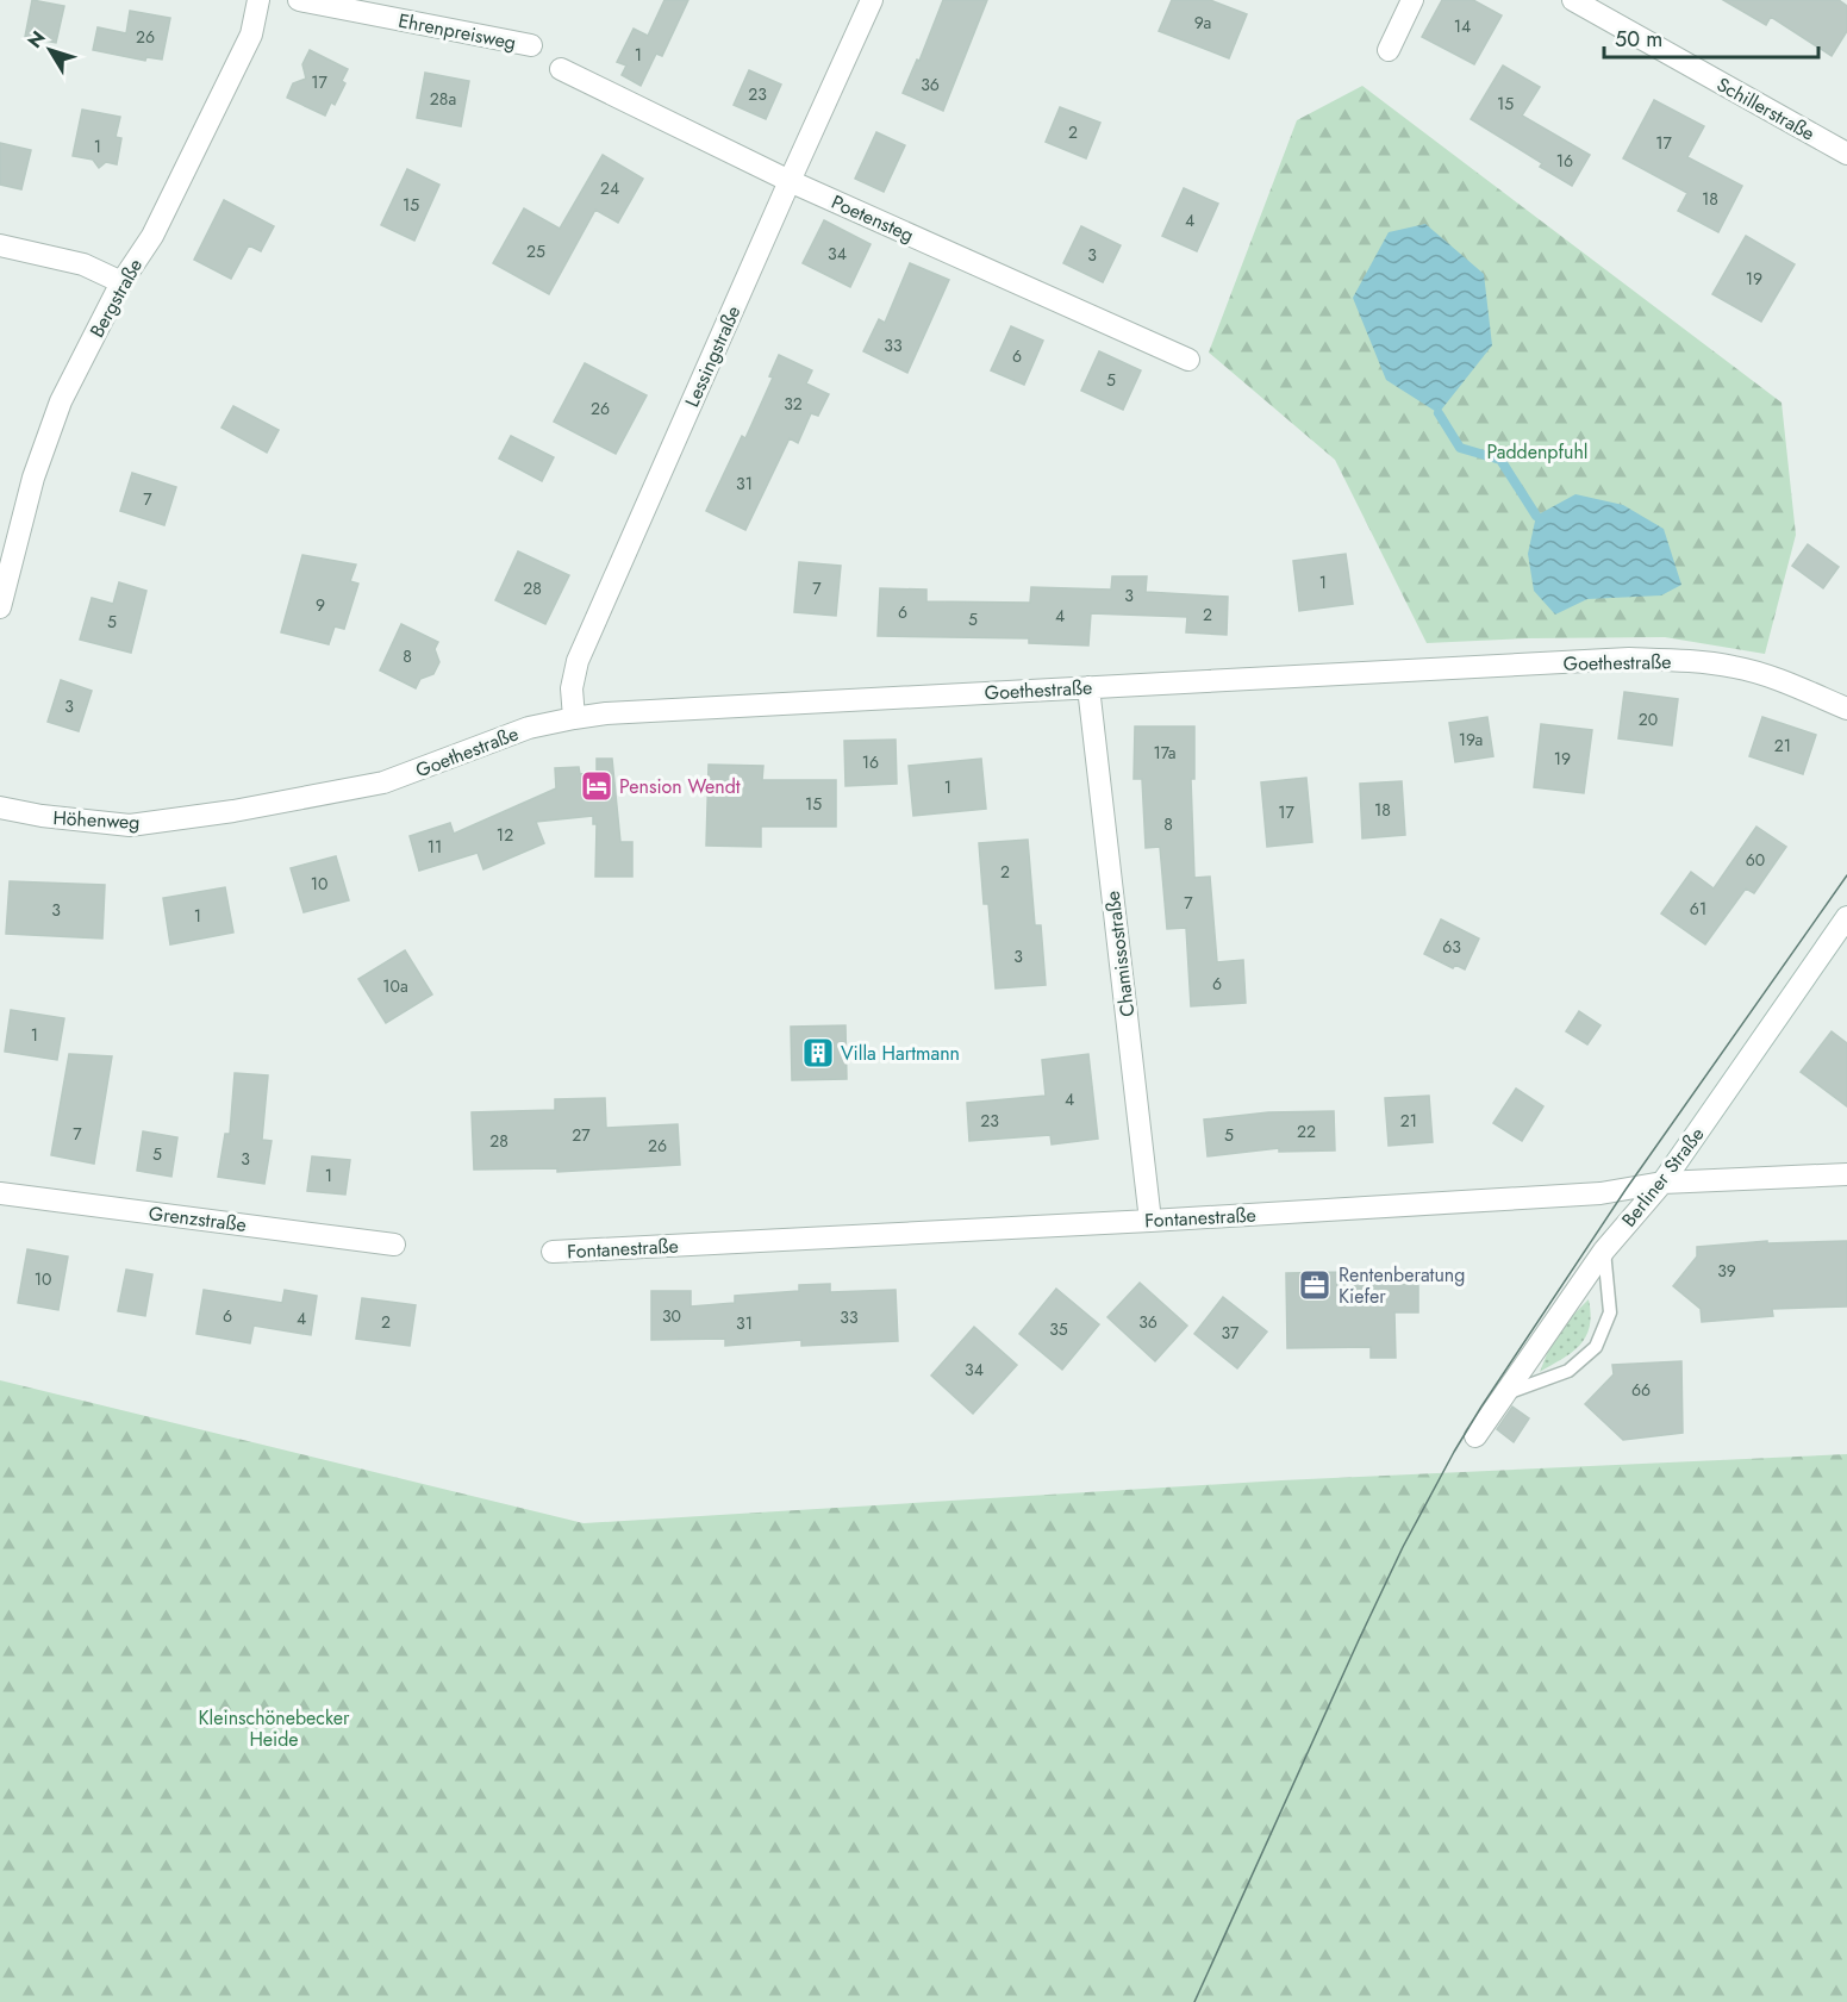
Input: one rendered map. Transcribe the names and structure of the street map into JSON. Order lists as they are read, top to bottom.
{
  "streets": {
    "street": [
      "Ehrenpreisweg",
      "Schillerstraße",
      "Poetensteg",
      "Bergstraße",
      "Lessingstraße",
      "Goethestraße",
      "Höhenweg",
      "Chamissostraße",
      "Berliner Straße",
      "Fontanestraße",
      "Grenzstraße"
    ]
  },
  "crossings": [
    ["Poetensteg", "Lessingstraße"],
    ["Lessingstraße", "Goethestraße"],
    ["Goethestraße", "Höhenweg"],
    ["Goethestraße", "Chamissostraße"],
    ["Chamissostraße", "Fontanestraße"],
    ["Berliner Straße", "Fontanestraße"]
  ],
  "parks": ["Paddenpfuhl", "Kleinschönebecker Heide"],
  "places": {
    "hotel": ["Pension Wendt"],
    "building": ["Villa Hartmann"],
    "office": ["Rentenberatung Kiefer"]
  },
  "house_numbers": [
    "9a",
    "14",
    "26",
    "1",
    "17",
    "36",
    "23",
    "28a",
    "15",
    "2",
    "17",
    "1",
    "16",
    "24",
    "18",
    "15",
    "4",
    "25",
    "34",
    "3",
    "19",
    "33",
    "6",
    "5",
    "32",
    "26",
    "31",
    "7",
    "1",
    "28",
    "7",
    "3",
    "9",
    "6",
    "2",
    "4",
    "5",
    "5",
    "8",
    "3",
    "20",
    "19a",
    "21",
    "17a",
    "19",
    "16",
    "1",
    "15",
    "18",
    "17",
    "8",
    "12",
    "11",
    "60",
    "2",
    "10",
    "7",
    "61",
    "3",
    "1",
    "63",
    "3",
    "6",
    "10a",
    "1",
    "4",
    "23",
    "21",
    "22",
    "7",
    "27",
    "5",
    "28",
    "26",
    "5",
    "3",
    "1",
    "39",
    "10",
    "6",
    "30",
    "33",
    "4",
    "2",
    "36",
    "31",
    "35",
    "37",
    "34",
    "66"
  ],
  "scale_bar": "50 m",
  "north": "top left"
}
